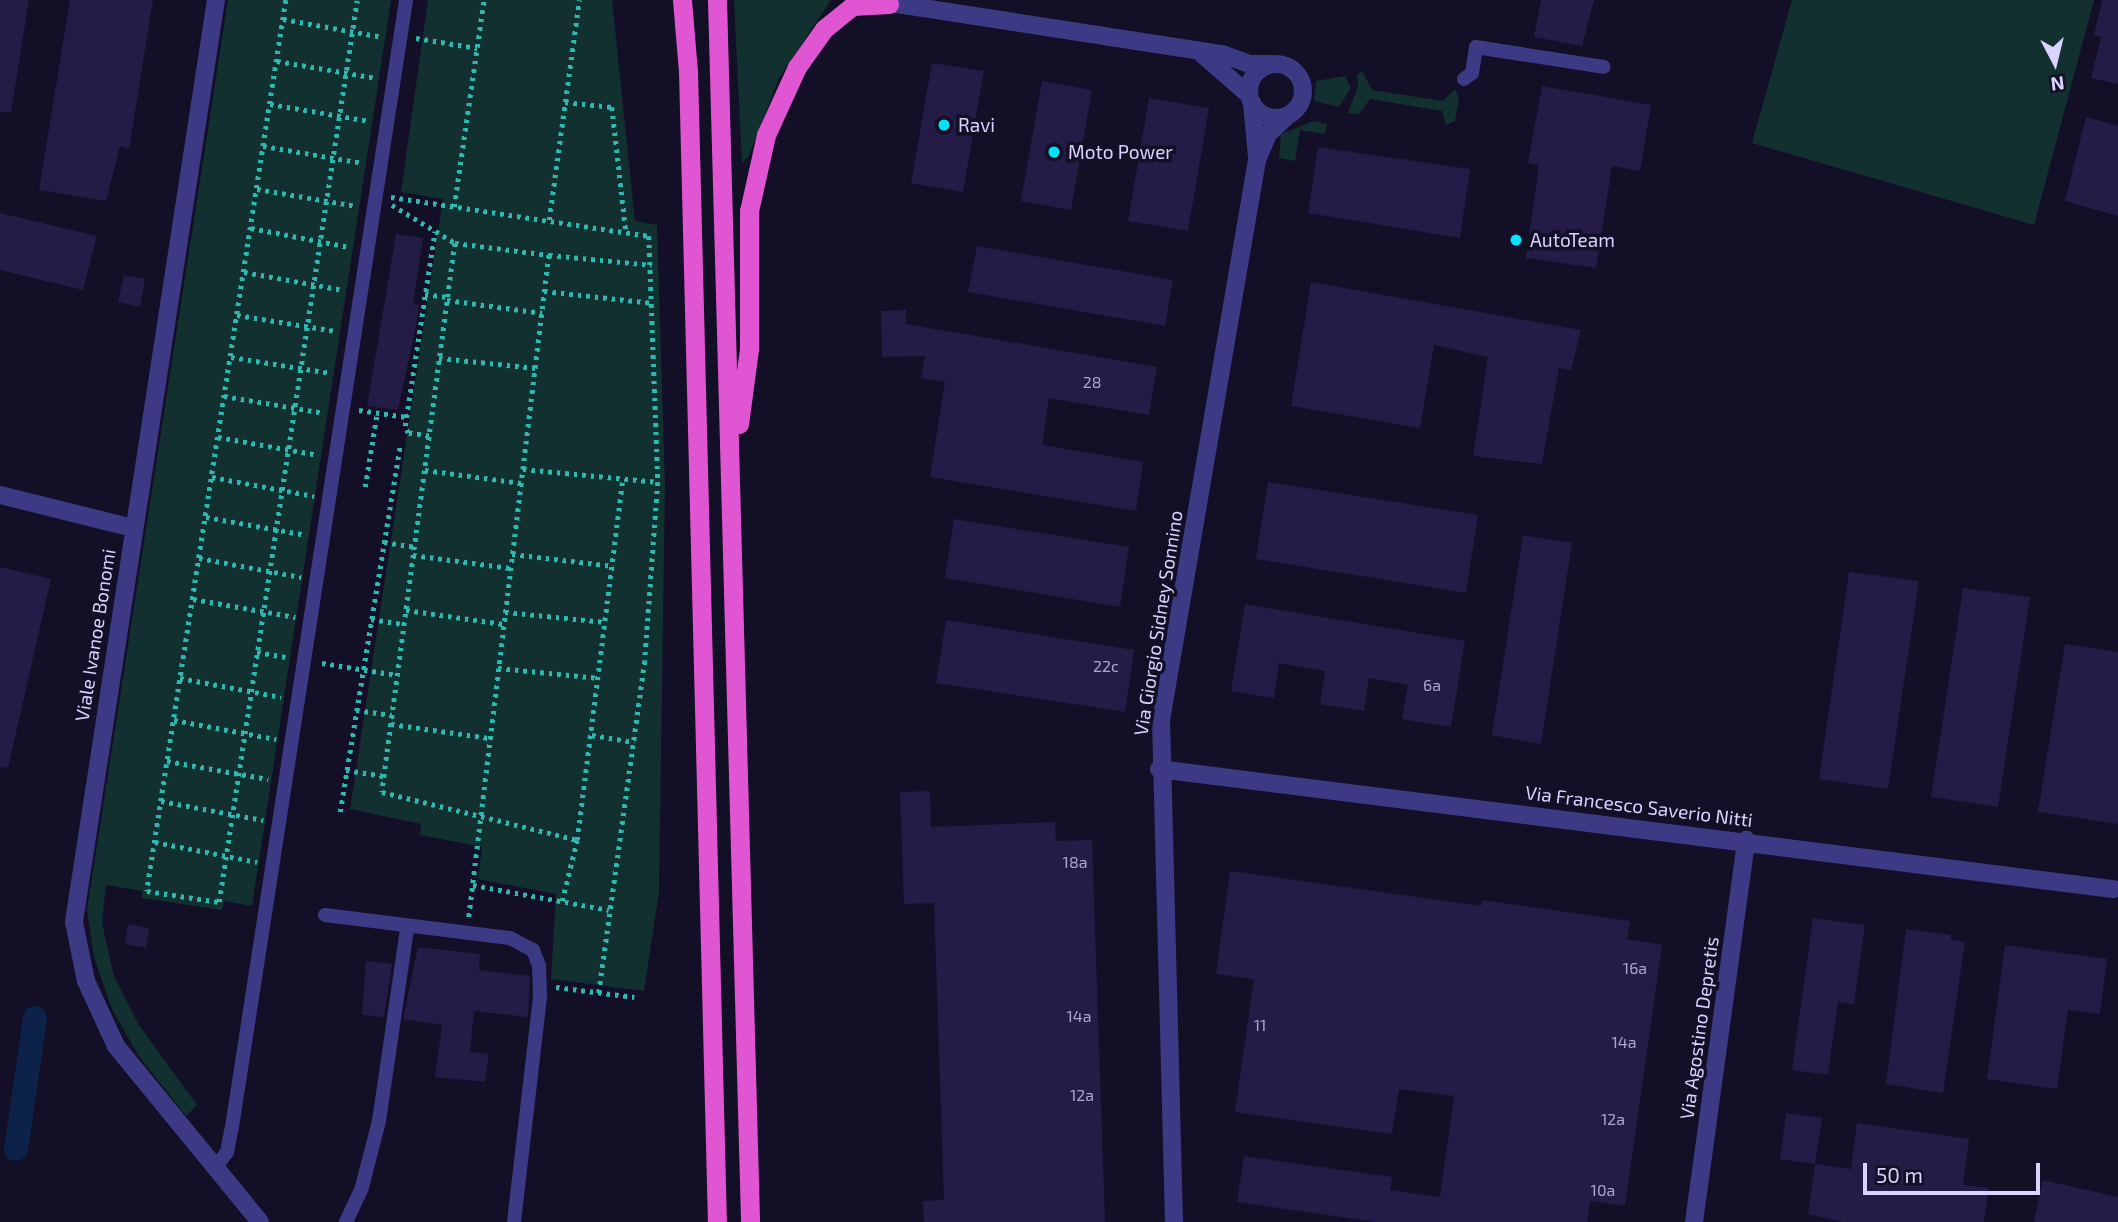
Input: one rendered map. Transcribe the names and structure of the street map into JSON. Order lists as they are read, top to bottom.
{
  "streets": {
    "street": [
      "Via Giorgio Sidney Sonnino",
      "Viale Ivanoe Bonomi",
      "Via Francesco Saverio Nitti",
      "Via Agostino Depretis"
    ]
  },
  "crossings": [
    ["Via Giorgio Sidney Sonnino", "Via Francesco Saverio Nitti"],
    ["Via Francesco Saverio Nitti", "Via Agostino Depretis"]
  ],
  "places": ["Ravi", "Moto Power", "AutoTeam"],
  "house_numbers": [
    "28",
    "22c",
    "6a",
    "18a",
    "16a",
    "14a",
    "11",
    "14a",
    "12a",
    "12a",
    "10a"
  ],
  "scale_bar": "50 m",
  "north": "bottom"
}
